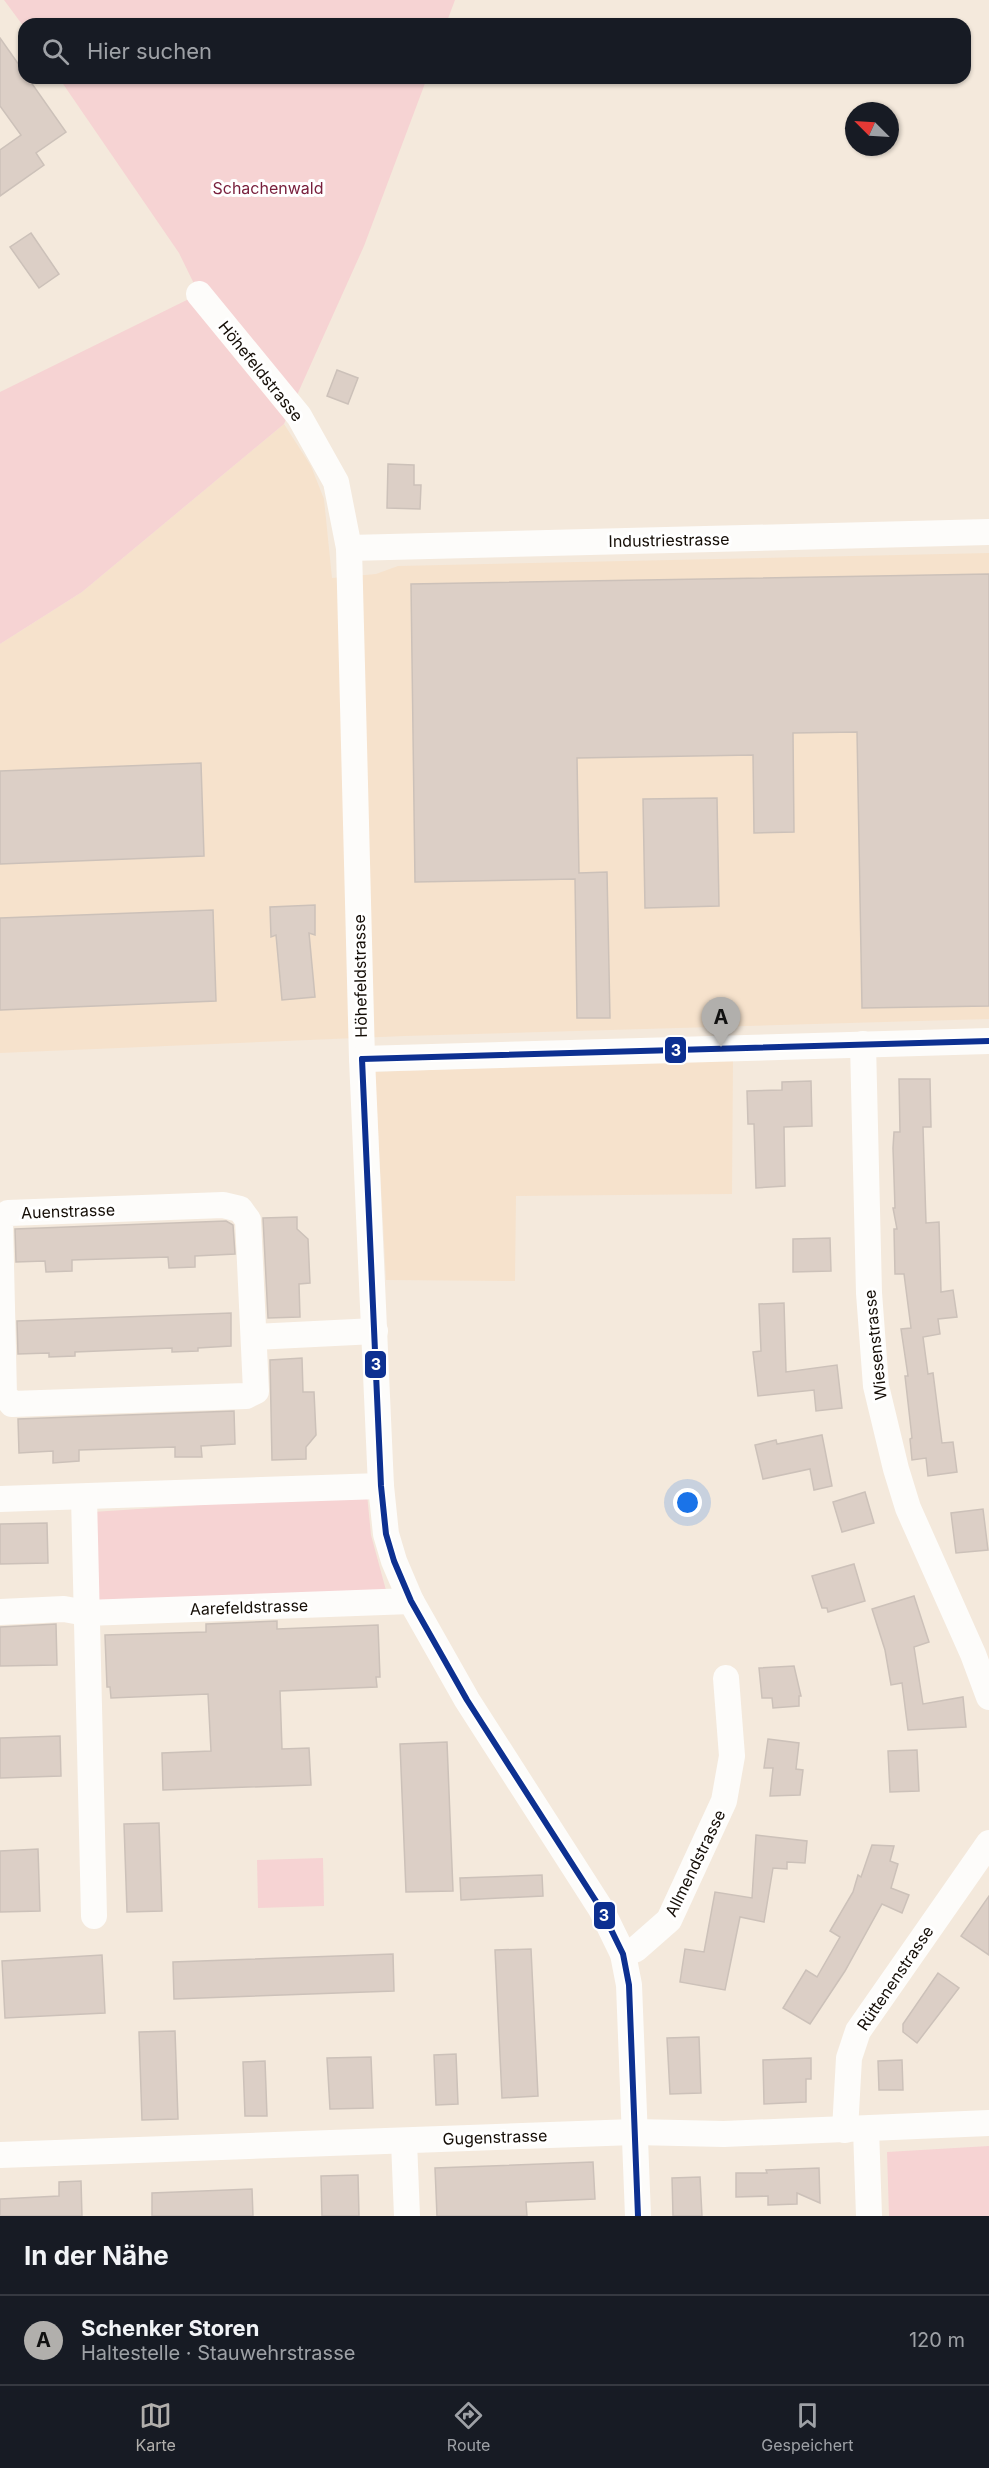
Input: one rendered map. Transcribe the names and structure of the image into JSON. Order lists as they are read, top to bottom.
{
  "streets": {
    "street": [
      "Höhefeldstrasse",
      "Industriestrasse",
      "Auenstrasse",
      "Wiesenstrasse",
      "Aarefeldstrasse",
      "Allmendstrasse",
      "Rüttenenstrasse",
      "Gugenstrasse"
    ]
  },
  "crossings": [
    ["Höhefeldstrasse", "Industriestrasse"],
    ["Höhefeldstrasse", "Aarefeldstrasse"],
    ["Höhefeldstrasse", "Allmendstrasse"],
    ["Höhefeldstrasse", "Gugenstrasse"],
    ["Rüttenenstrasse", "Gugenstrasse"]
  ],
  "parks": ["Schachenwald"],
  "lines": ["transit line 3"],
  "north": "top left",
  "page": {
    "search": "Hier suchen",
    "pins": "A",
    "heading": "In der Nähe",
    "list": [
      {
        "mark": "A",
        "name": "Schenker Storen",
        "note": "Haltestelle · Stauwehrstrasse",
        "value": "120 m"
      }
    ],
    "nav": ["Karte", "Route", "Gespeichert"]
  }
}
